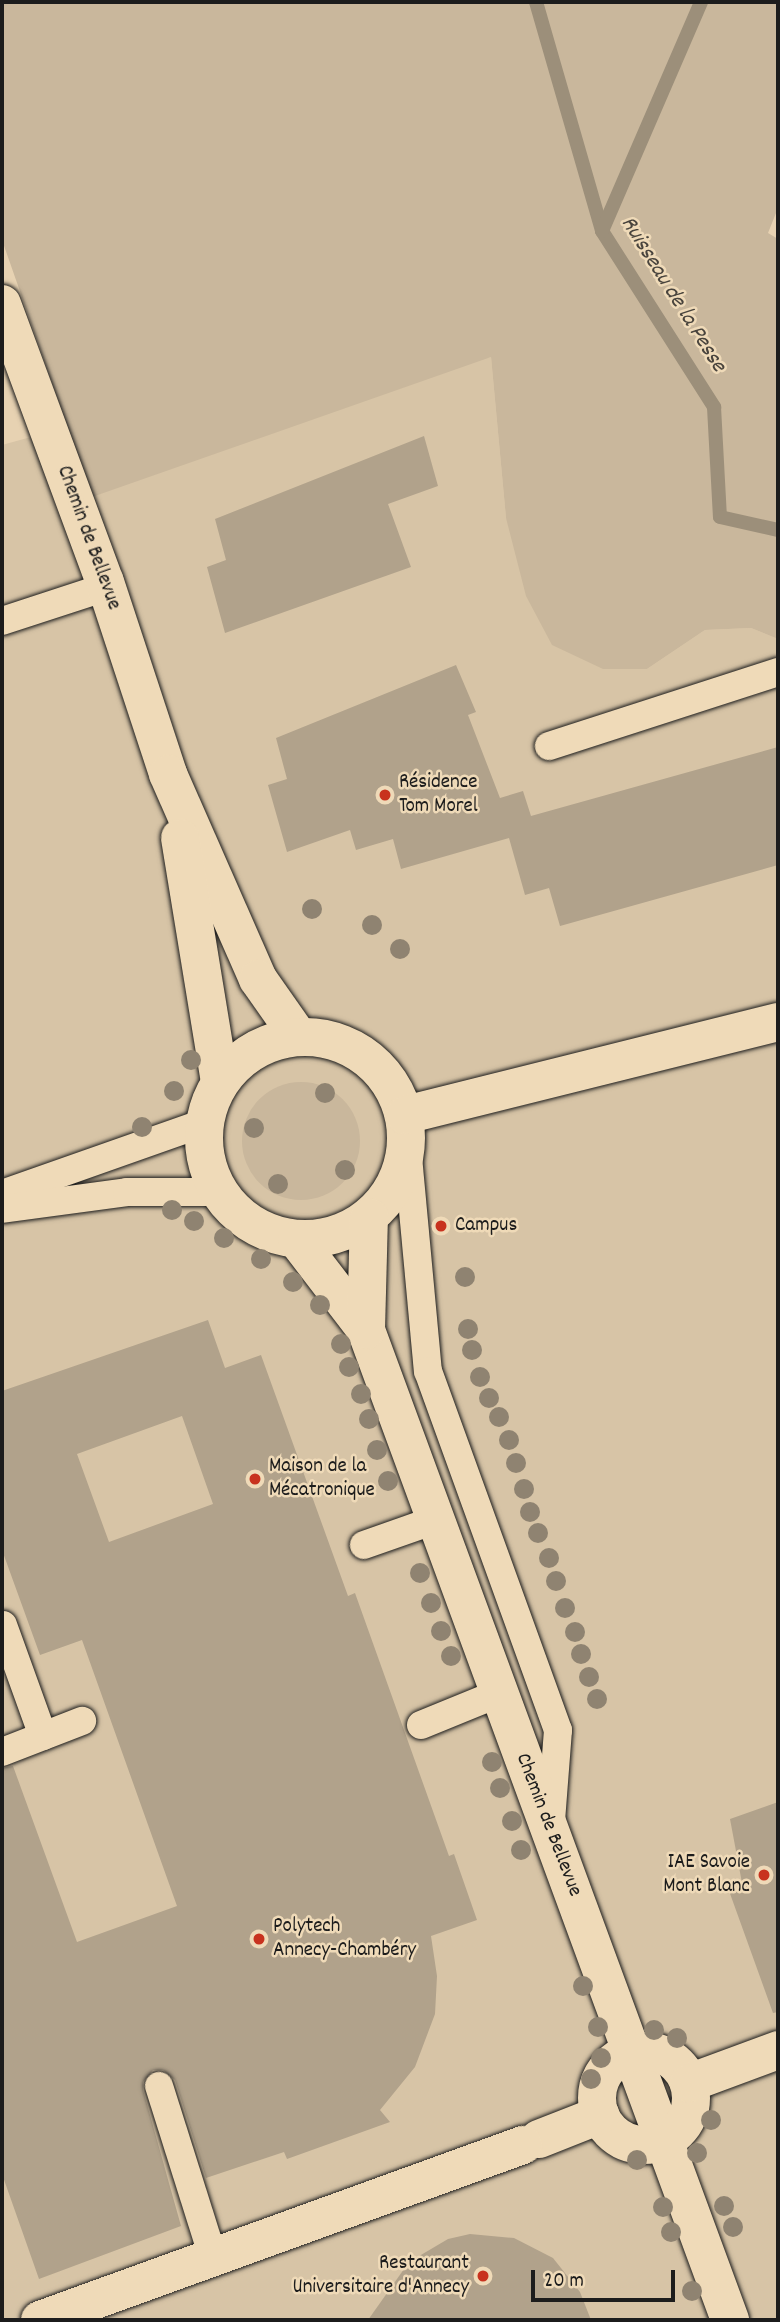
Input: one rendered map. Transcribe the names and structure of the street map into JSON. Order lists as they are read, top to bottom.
{
  "streets": {
    "street": ["Chemin de Bellevue"]
  },
  "water": ["Ruisseau de la Pesse"],
  "places": [
    "Résidence Tom Morel",
    "Campus",
    "Maison de la Mécatronique",
    "IAE Savoie Mont Blanc",
    "Polytech Annecy-Chambéry",
    "Restaurant Universitaire d'Annecy"
  ],
  "scale_bar": "20 m"
}
